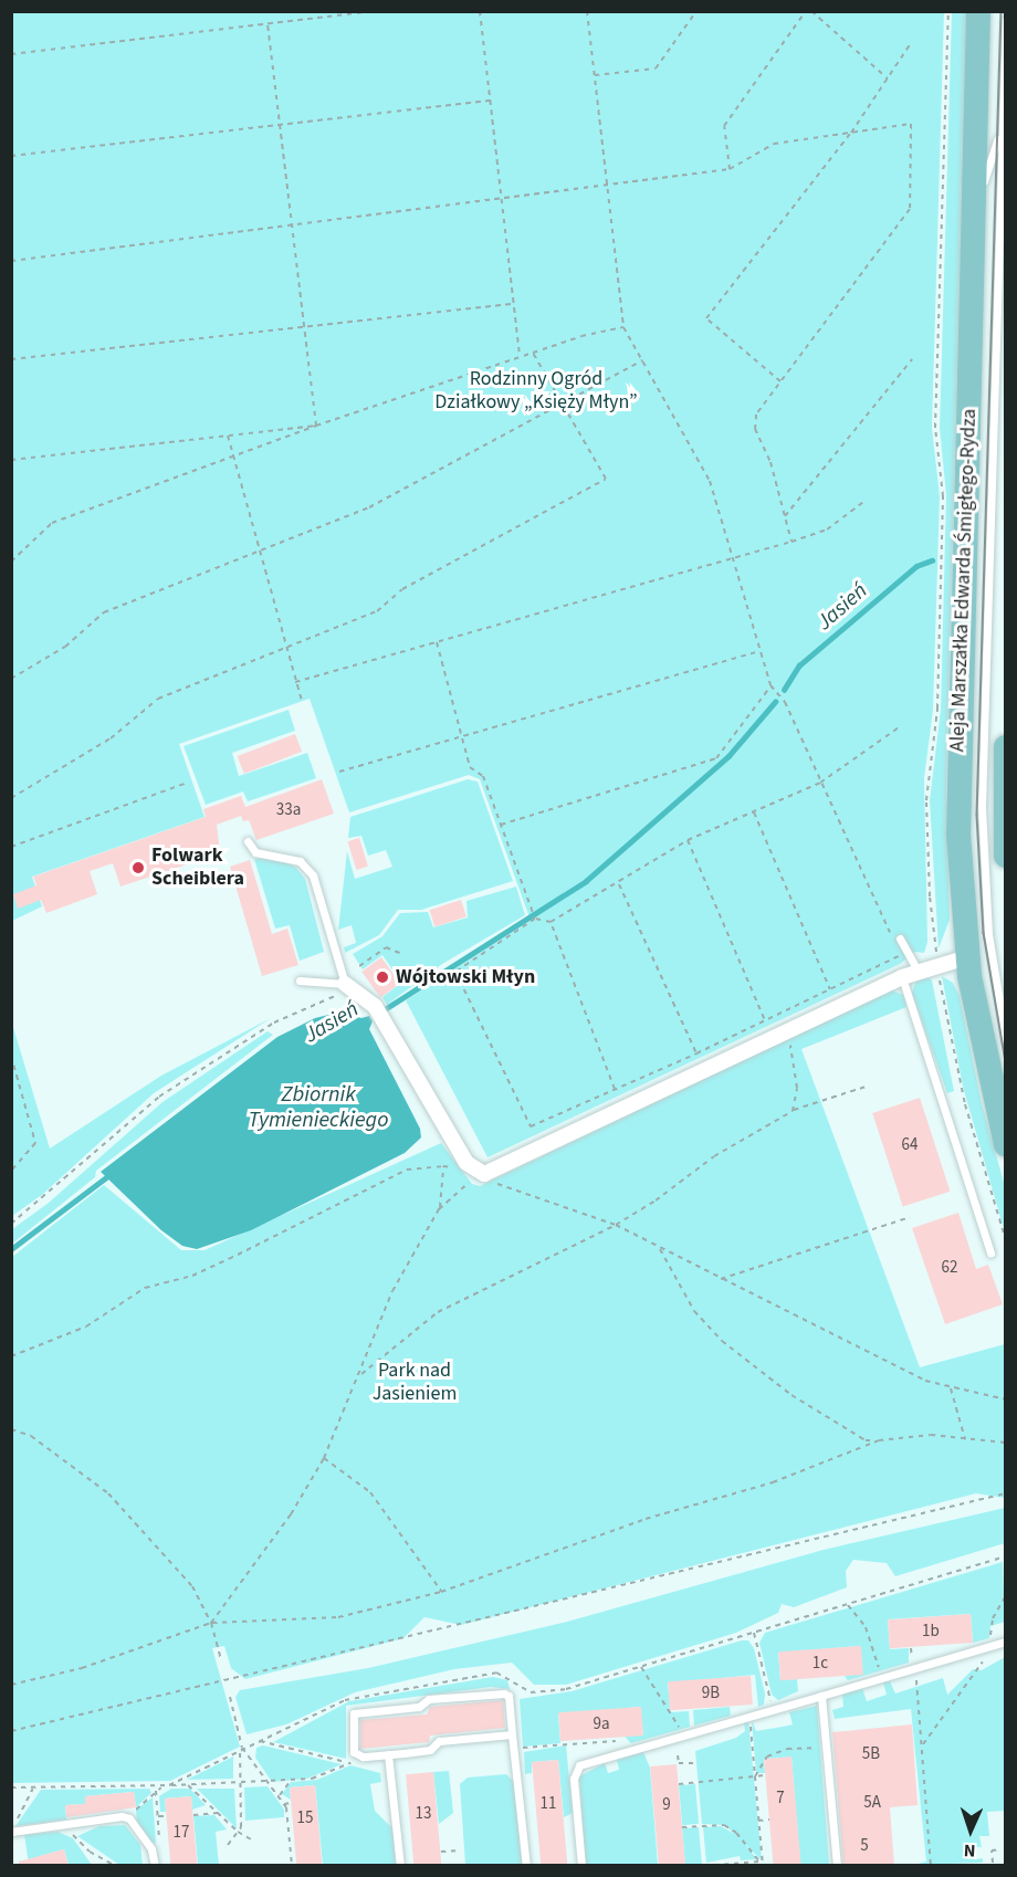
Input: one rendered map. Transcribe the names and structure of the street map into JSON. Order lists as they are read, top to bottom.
{
  "streets": {
    "main road": ["Aleja Marszałka Edwarda Śmigłego-Rydza"]
  },
  "water": ["Jasień", "Zbiornik Tymienieckiego"],
  "parks": ["Rodzinny Ogród Działkowy „Księży Młyn”", "Park nad Jasieniem"],
  "places": ["Folwark Scheiblera", "Wójtowski Młyn"],
  "house_numbers": [
    "33a",
    "64",
    "62",
    "1b",
    "1c",
    "9B",
    "9a",
    "5B",
    "7",
    "5A",
    "11",
    "9",
    "13",
    "15",
    "17",
    "5"
  ],
  "north": "bottom"
}
